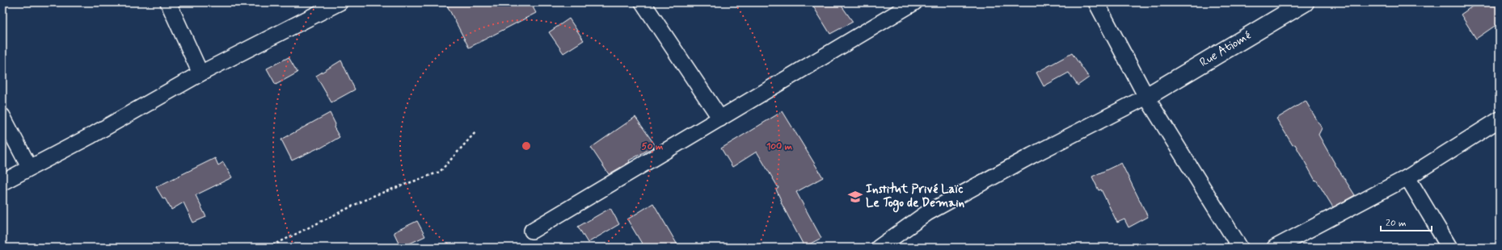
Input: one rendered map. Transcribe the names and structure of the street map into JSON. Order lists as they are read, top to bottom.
{
  "streets": {
    "street": ["Rue Atiomé"]
  },
  "places": {
    "school or university": ["Institut Privé Laïc Le Togo de Demain"]
  },
  "scale_bar": "20 m",
  "rings": ["50 m", "100 m"]
}
